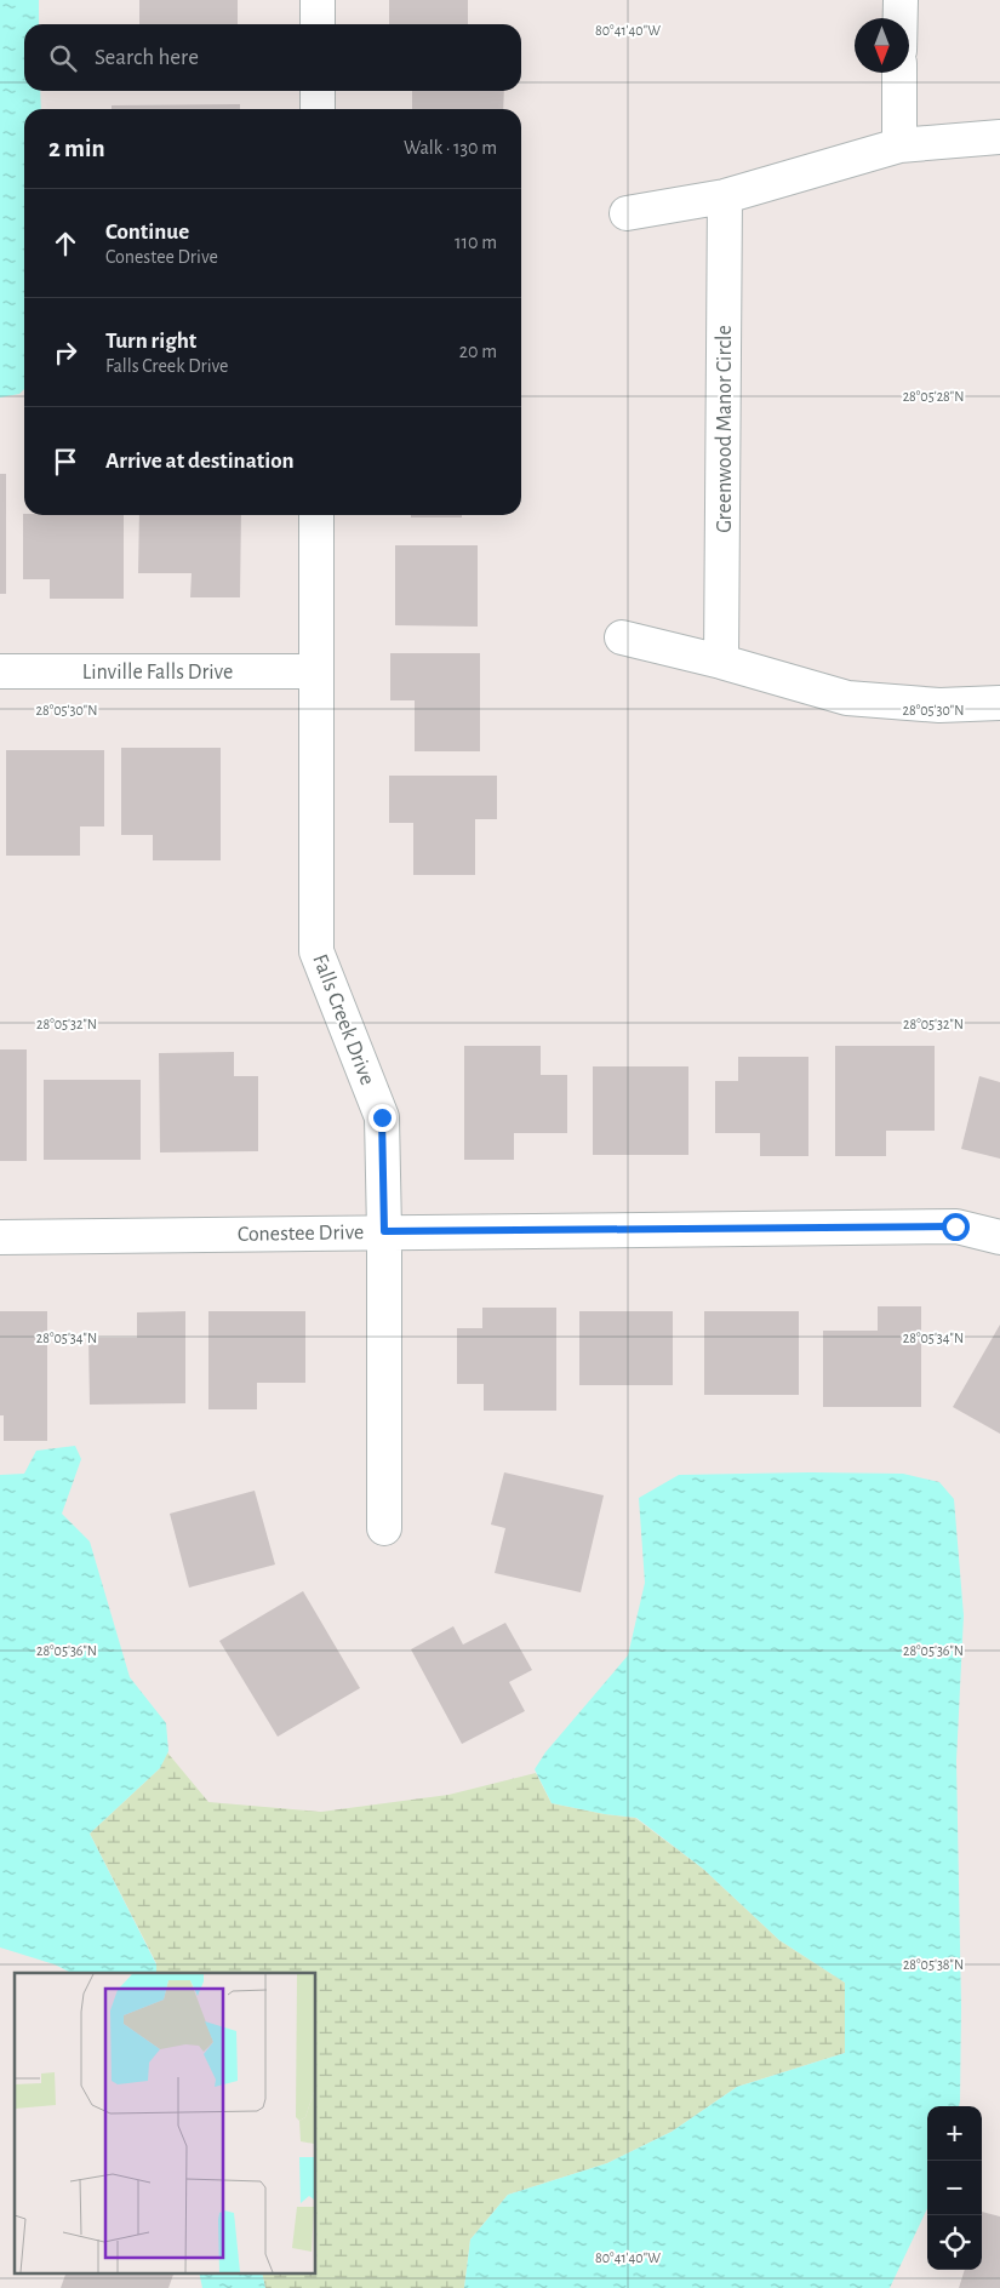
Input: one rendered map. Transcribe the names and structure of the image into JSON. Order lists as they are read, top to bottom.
{
  "streets": {
    "street": [
      "Greenwood Manor Circle",
      "Linville Falls Drive",
      "Falls Creek Drive",
      "Conestee Drive"
    ]
  },
  "crossings": [
    ["Linville Falls Drive", "Falls Creek Drive"],
    ["Falls Creek Drive", "Conestee Drive"]
  ],
  "north": "bottom",
  "page": {
    "search": "Search here",
    "heading": ["2 min", "Walk · 130 m"],
    "list": [
      ["Continue", "Conestee Drive", "110 m"],
      ["Turn right", "Falls Creek Drive", "20 m"],
      "Arrive at destination"
    ],
    "map_buttons": ["+", "−"]
  },
  "coordinates": [
    "80°41'40\"W",
    "28°05'28\"N",
    "28°05'30\"N",
    "28°05'32\"N",
    "28°05'34\"N",
    "28°05'36\"N",
    "28°05'38\"N"
  ]
}
